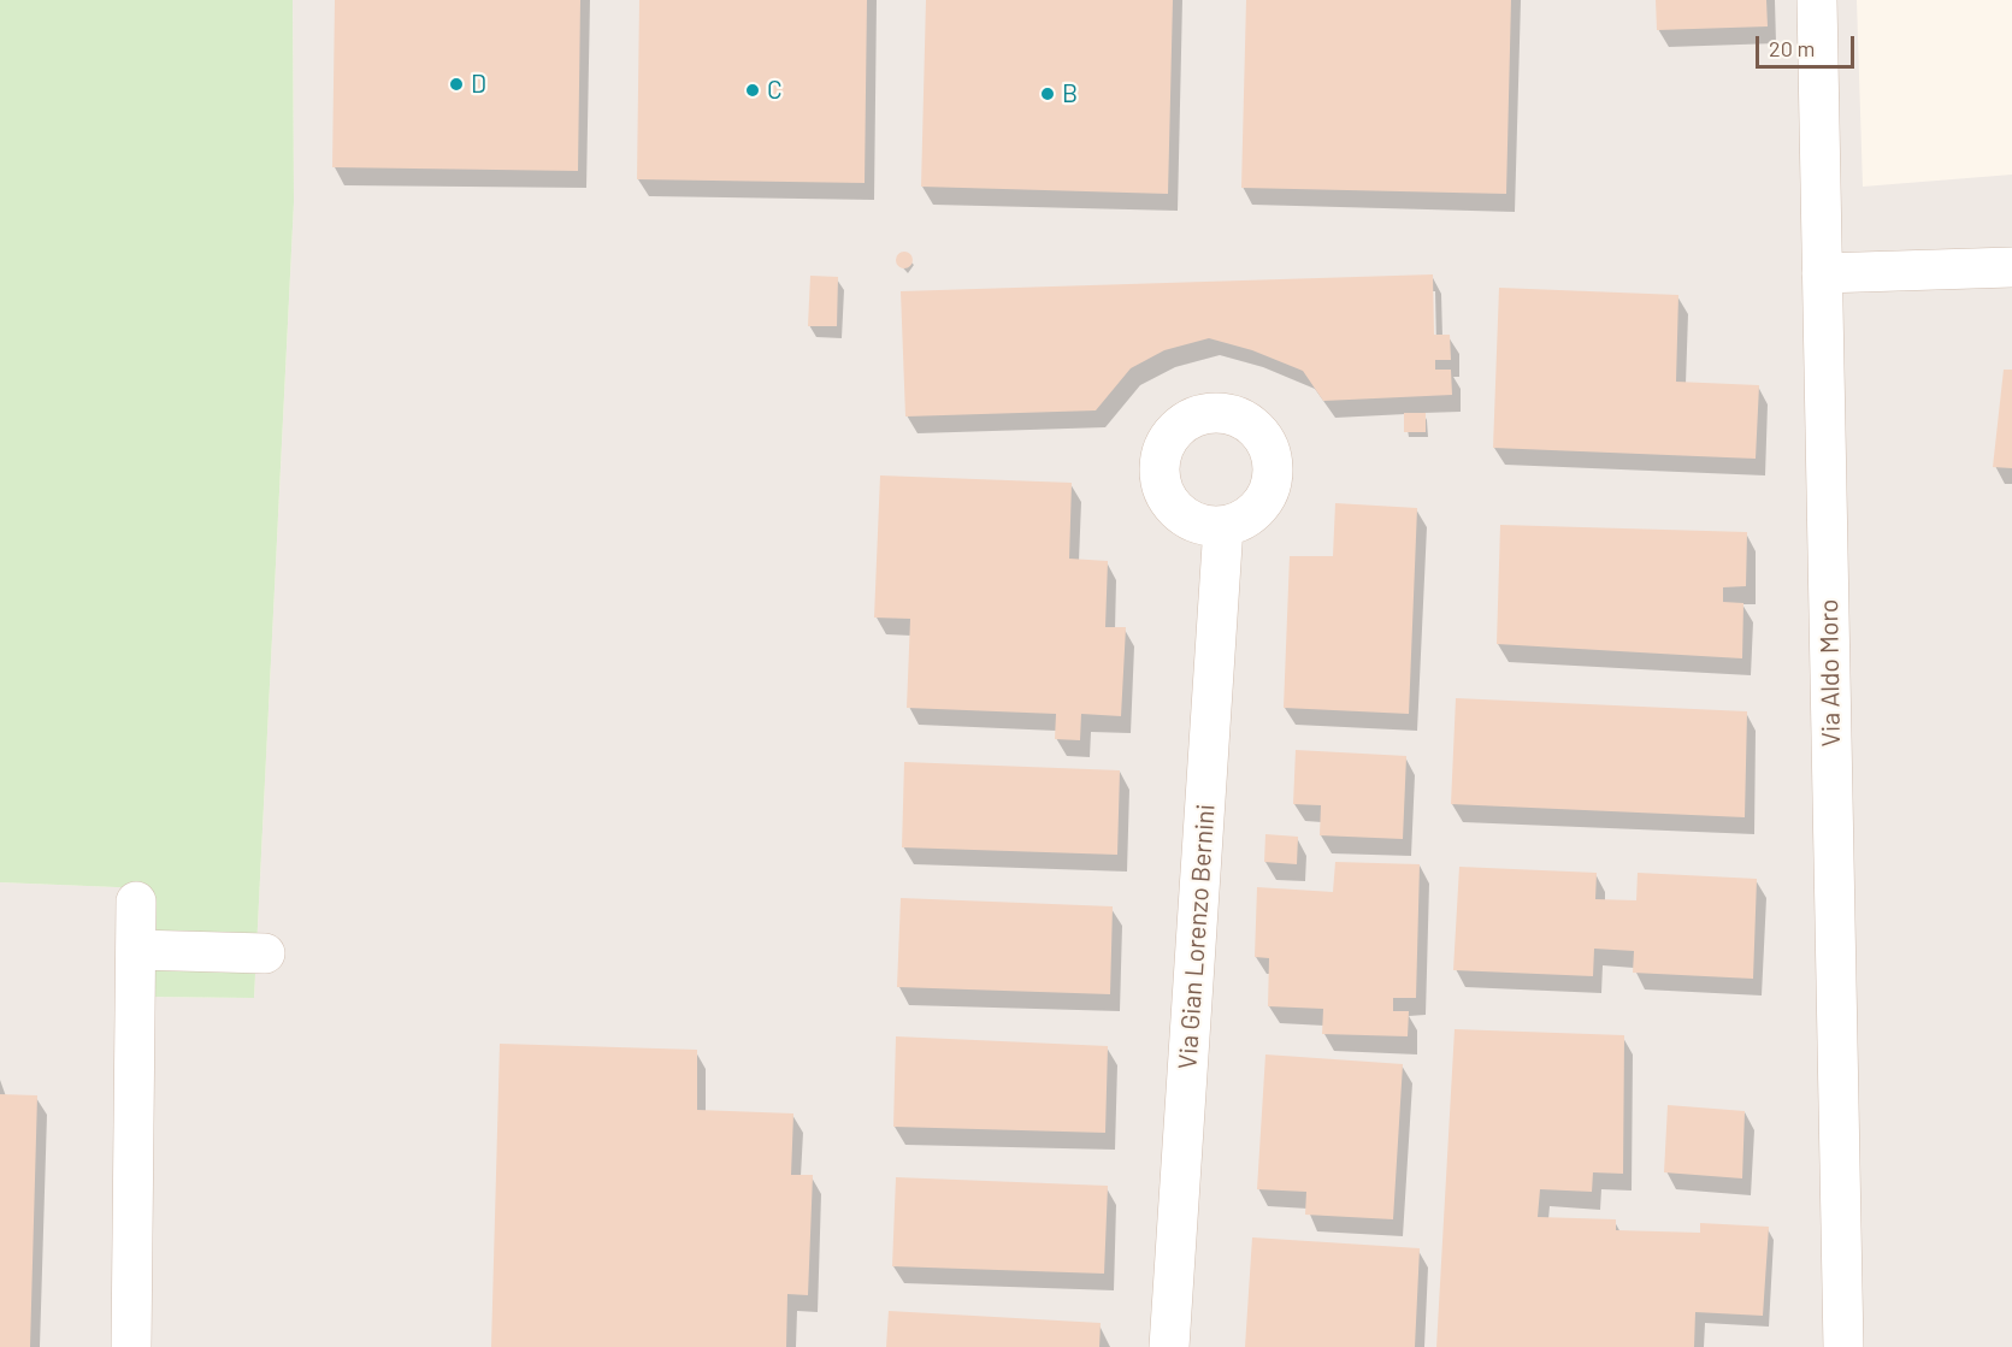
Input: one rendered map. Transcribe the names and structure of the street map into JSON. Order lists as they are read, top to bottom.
{
  "streets": {
    "street": ["Via Aldo Moro", "Via Gian Lorenzo Bernini"]
  },
  "places": ["D", "C", "B"],
  "scale_bar": "20 m"
}
